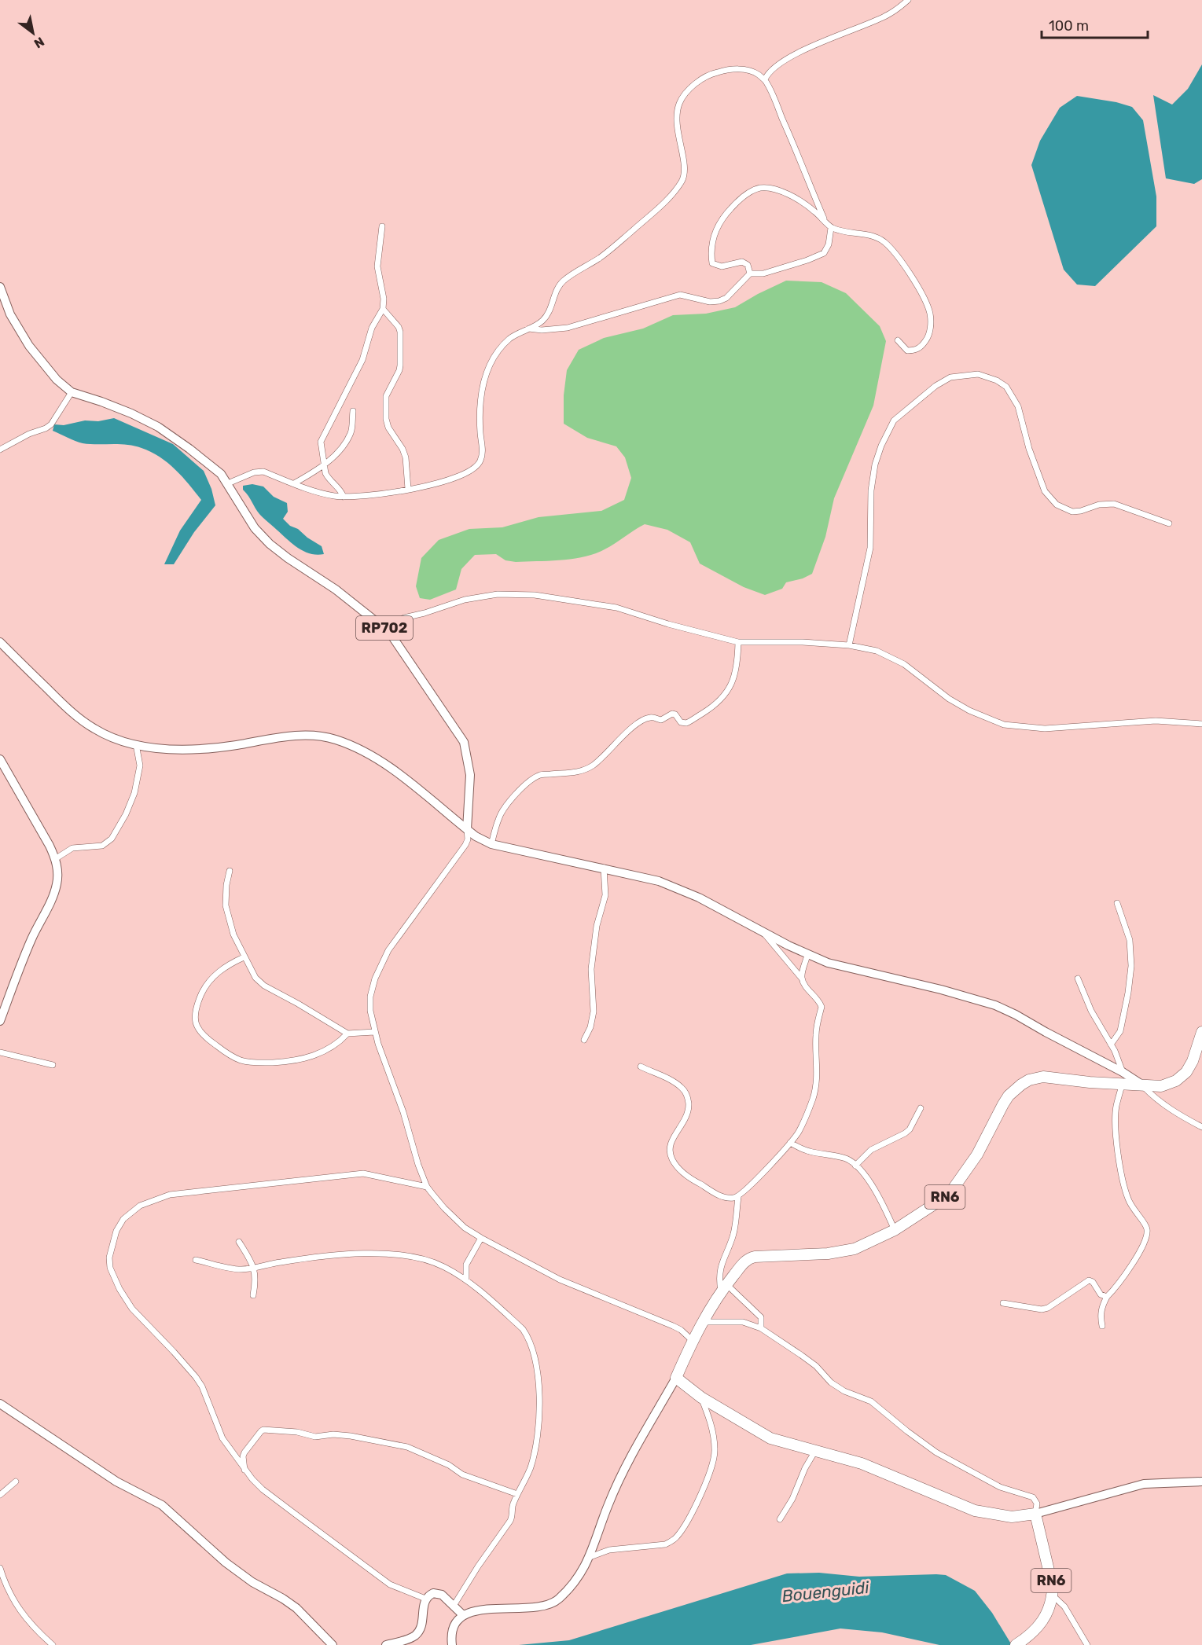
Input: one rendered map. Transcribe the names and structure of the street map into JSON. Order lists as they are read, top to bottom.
{
  "streets": {
    "highway": ["RN6"],
    "main road": ["RP702"]
  },
  "water": ["Bouenguidi"],
  "scale_bar": "100 m",
  "north": "bottom right"
}
